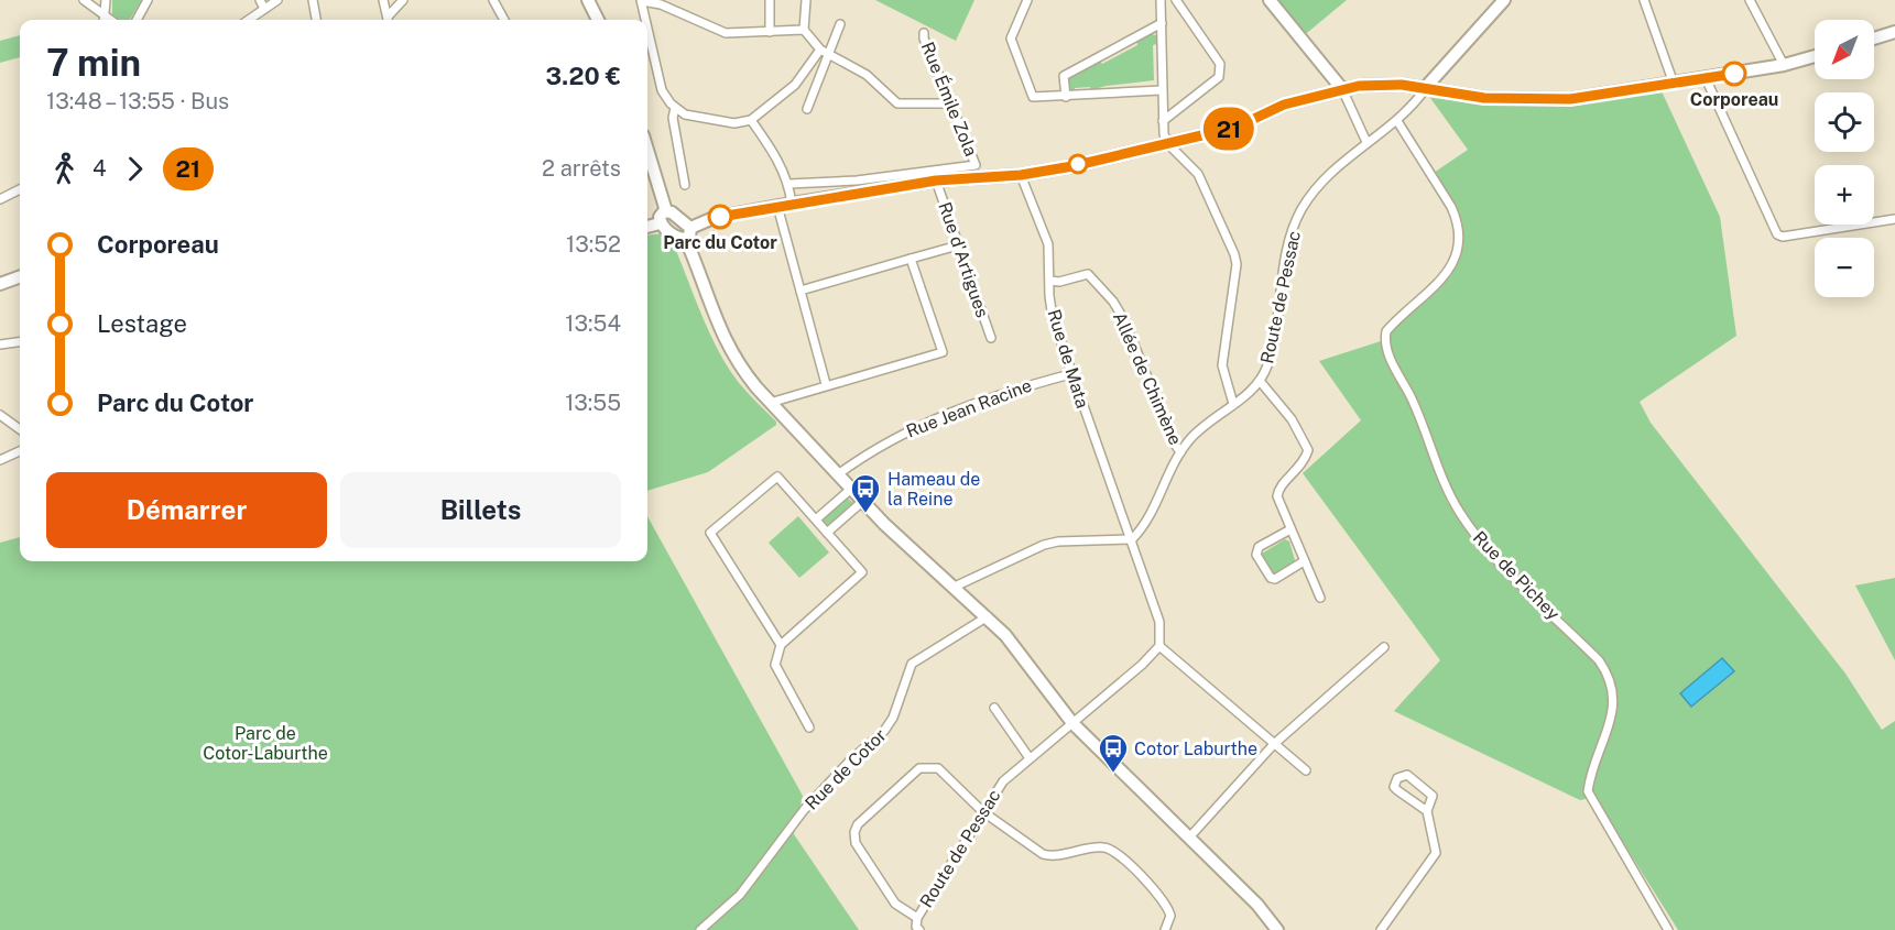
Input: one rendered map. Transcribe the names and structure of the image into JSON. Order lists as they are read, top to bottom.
{
  "streets": {
    "street": [
      "Rue Émile Zola",
      "Rue d'Artigues",
      "Route de Pessac",
      "Rue de Mata",
      "Allée de Chimène",
      "Rue Jean Racine",
      "Rue de Pichey",
      "Rue de Cotor"
    ]
  },
  "crossings": [
    ["Route de Pessac", "Rue de Mata"],
    ["Route de Pessac", "Allée de Chimène"],
    ["Route de Pessac", "Rue de Pichey"],
    ["Rue de Mata", "Allée de Chimène"],
    ["Rue de Mata", "Rue Jean Racine"]
  ],
  "parks": ["Parc de Cotor-Laburthe"],
  "places": {
    "other": ["Corporeau", "Parc du Cotor"],
    "bus stop": ["Hameau de la Reine", "Cotor Laburthe"]
  },
  "lines": ["bus line 21"],
  "north": "bottom left",
  "page": {
    "on_map": "21",
    "map_buttons": ["+", "−"],
    "heading": ["7 min", "13:48 – 13:55 · Bus", "3.20 €"],
    "legs": ["4", "21", "2 arrêts"],
    "list": [
      {
        "name": "Corporeau",
        "value": "13:52"
      },
      {
        "name": "Lestage",
        "value": "13:54"
      },
      {
        "name": "Parc du Cotor",
        "value": "13:55"
      }
    ],
    "buttons": ["Démarrer", "Billets"]
  }
}
